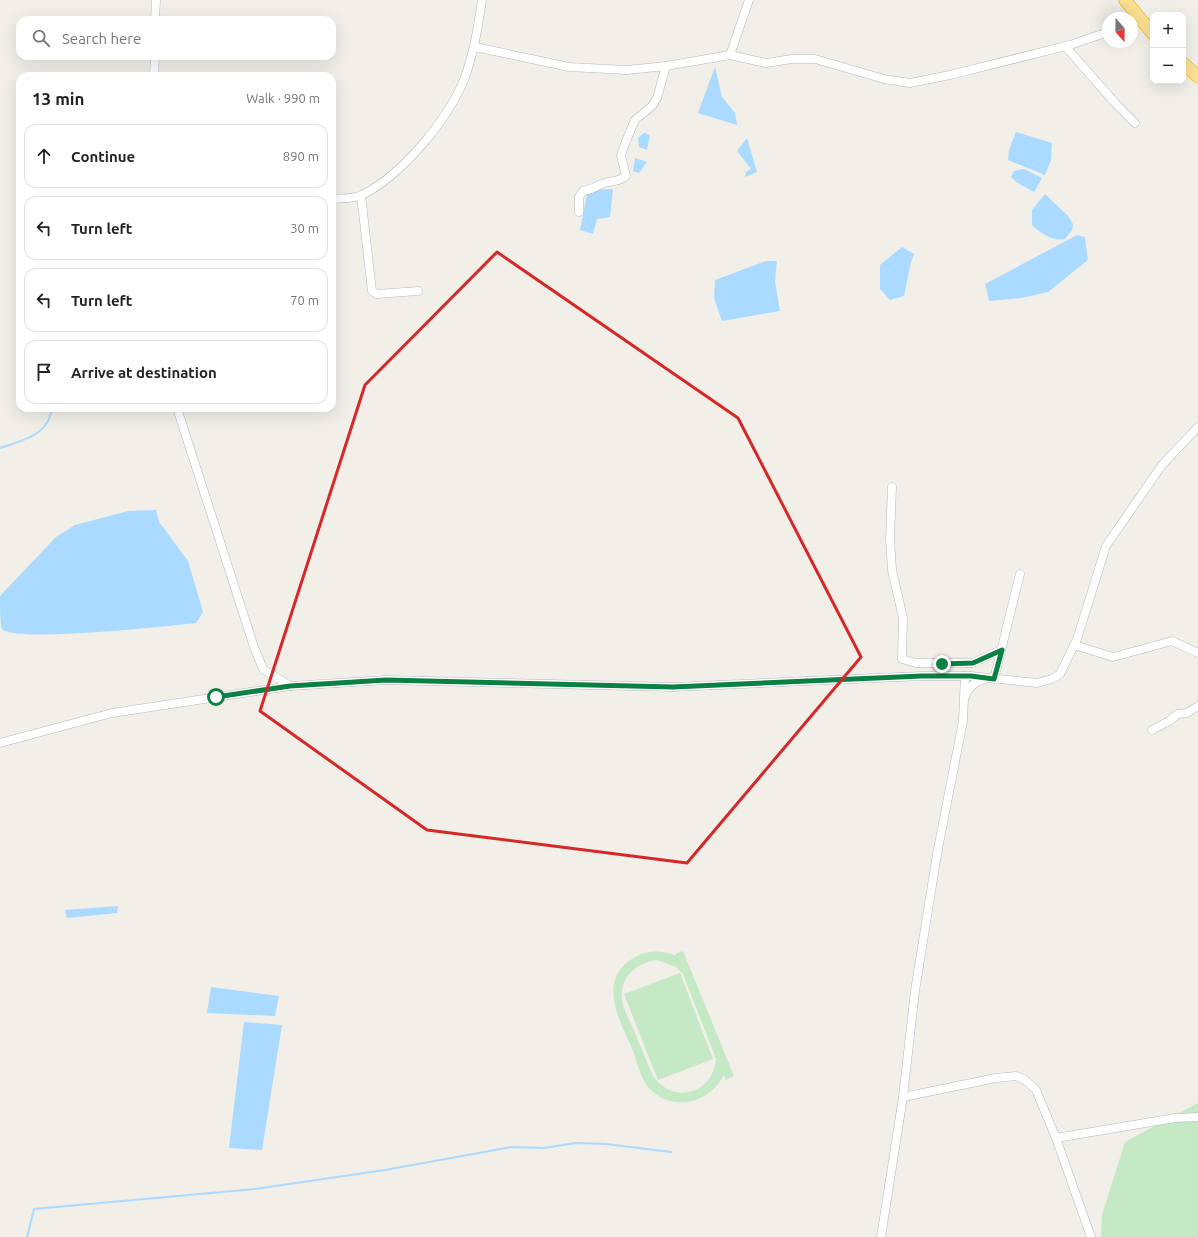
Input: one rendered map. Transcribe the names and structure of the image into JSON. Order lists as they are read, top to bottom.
{
  "north": "bottom",
  "page": {
    "map_buttons": ["+", "−"],
    "search": "Search here",
    "heading": ["13 min", "Walk · 990 m"],
    "list": [
      ["Continue", "890 m"],
      ["Turn left", "30 m"],
      ["Turn left", "70 m"],
      "Arrive at destination"
    ]
  }
}
